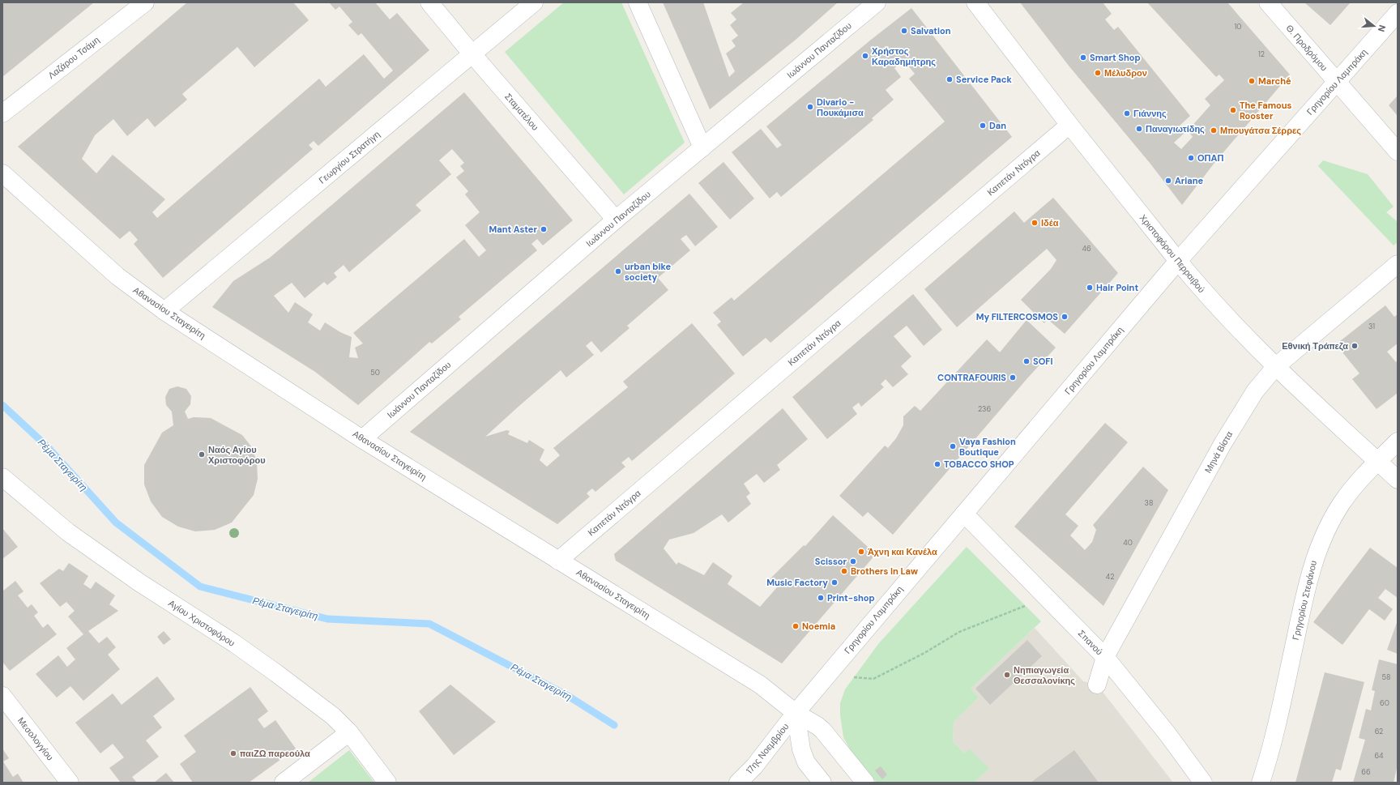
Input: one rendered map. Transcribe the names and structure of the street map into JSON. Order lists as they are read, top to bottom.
{
  "streets": {
    "street": [
      "Θ. Προδρόμου",
      "Ιωάννου Πανταζίδου",
      "Λαζάρου Τσάμη",
      "Γρηγορίου Λαμπράκη",
      "Σταματέλου",
      "Γεωργίου Στρατήγη",
      "Καπετάν Ντόγρα",
      "Χριστοφόρου Περραιβού",
      "Αθανασίου Σταγειρίτη",
      "Μηνά Βίστα",
      "Γρηγορίου Στεφάνου",
      "Αγίου Χριστοφόρου",
      "Σπανού",
      "Μεσολογγίου",
      "17ης Νοεμβρίου"
    ]
  },
  "crossings": [
    ["Θ. Προδρόμου", "Γρηγορίου Λαμπράκη"],
    ["Ιωάννου Πανταζίδου", "Σταματέλου"],
    ["Ιωάννου Πανταζίδου", "Αθανασίου Σταγειρίτη"],
    ["Γρηγορίου Λαμπράκη", "Χριστοφόρου Περραιβού"],
    ["Γρηγορίου Λαμπράκη", "Αθανασίου Σταγειρίτη"],
    ["Γρηγορίου Λαμπράκη", "Σπανού"],
    ["Γρηγορίου Λαμπράκη", "17ης Νοεμβρίου"],
    ["Σταματέλου", "Γεωργίου Στρατήγη"],
    ["Γεωργίου Στρατήγη", "Αθανασίου Σταγειρίτη"],
    ["Καπετάν Ντόγρα", "Χριστοφόρου Περραιβού"],
    ["Καπετάν Ντόγρα", "Αθανασίου Σταγειρίτη"],
    ["Χριστοφόρου Περραιβού", "Μηνά Βίστα"],
    ["Χριστοφόρου Περραιβού", "Γρηγορίου Στεφάνου"],
    ["Αθανασίου Σταγειρίτη", "17ης Νοεμβρίου"],
    ["Μηνά Βίστα", "Σπανού"]
  ],
  "water": ["Ρέμα Σταγειρίτη"],
  "places": [
    "Salvation",
    "Χρήστος Καραδημήτρης",
    "Smart Shop",
    "Μέλυδρον",
    "Service Pack",
    "Marché",
    "Divario - Πουκάμισα",
    "The Famous Rooster",
    "Γιάννης",
    "Dan",
    "Παναγιωτίδης",
    "Μπουγάτσα Σέρρες",
    "ΟΠΑΠ",
    "Ariane",
    "Ιδέα",
    "Mant Aster",
    "urban bike society",
    "Hair Point",
    "My FILTERCOSMOS",
    "Εθνική Τράπεζα",
    "SOFI",
    "CONTRAFOURIS",
    "Vaya Fashion Boutique",
    "Ναός Αγίου Χριστοφόρου",
    "TOBACCO SHOP",
    "Άχνη και Κανέλα",
    "Scissor",
    "Brothers In Law",
    "Music Factory",
    "Print-shop",
    "Noemia",
    "Νηπιαγωγεία Θεσσαλονίκης",
    "παιΖΩ παρεούλα"
  ],
  "house_numbers": [
    "10",
    "12",
    "46",
    "31",
    "50",
    "236",
    "38",
    "40",
    "42",
    "58",
    "60",
    "62",
    "64",
    "66"
  ],
  "north": "right"
}
